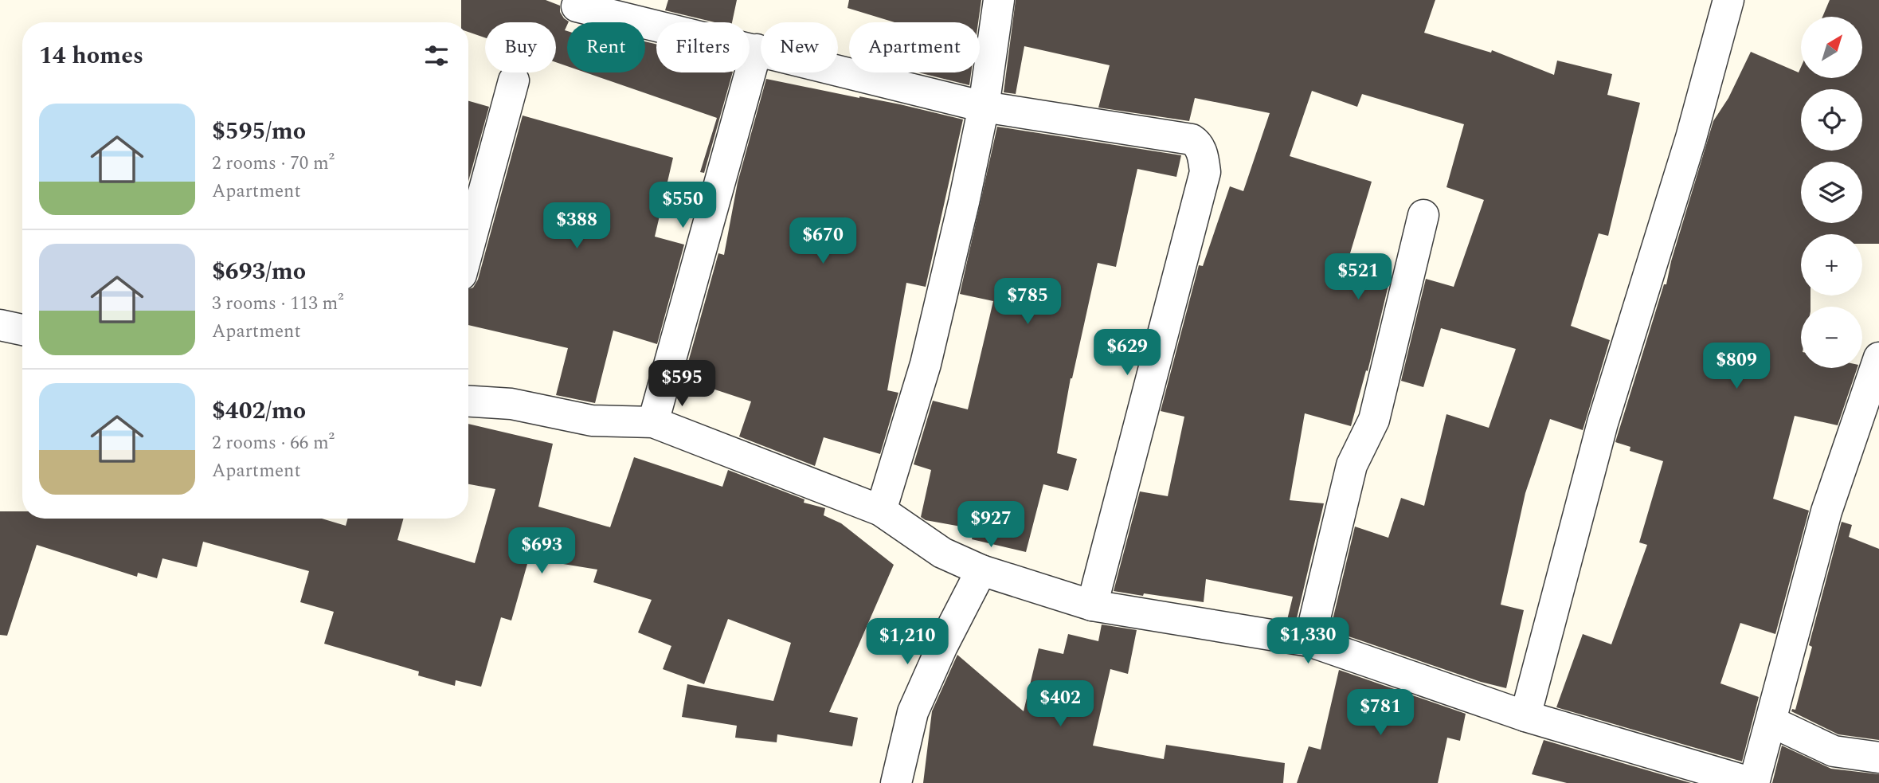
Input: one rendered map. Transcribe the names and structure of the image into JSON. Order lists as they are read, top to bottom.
{
  "north": "top right",
  "page": {
    "map_buttons": ["+", "−"],
    "chip": [
      "Buy",
      "Rent",
      "Filters",
      "New",
      "Apartment"
    ],
    "heading": "14 homes",
    "list": [
      {
        "name": "$595/mo",
        "note": "2 rooms · 70 m² · Apartment"
      },
      {
        "name": "$693/mo",
        "note": "3 rooms · 113 m² · Apartment"
      },
      {
        "name": "$402/mo",
        "note": "2 rooms · 66 m² · Apartment"
      }
    ],
    "price": [
      "$550",
      "$388",
      "$670",
      "$521",
      "$785",
      "$629",
      "$809",
      "$595",
      "$927",
      "$693",
      "$1,330",
      "$1,210",
      "$402",
      "$781"
    ]
  }
}
